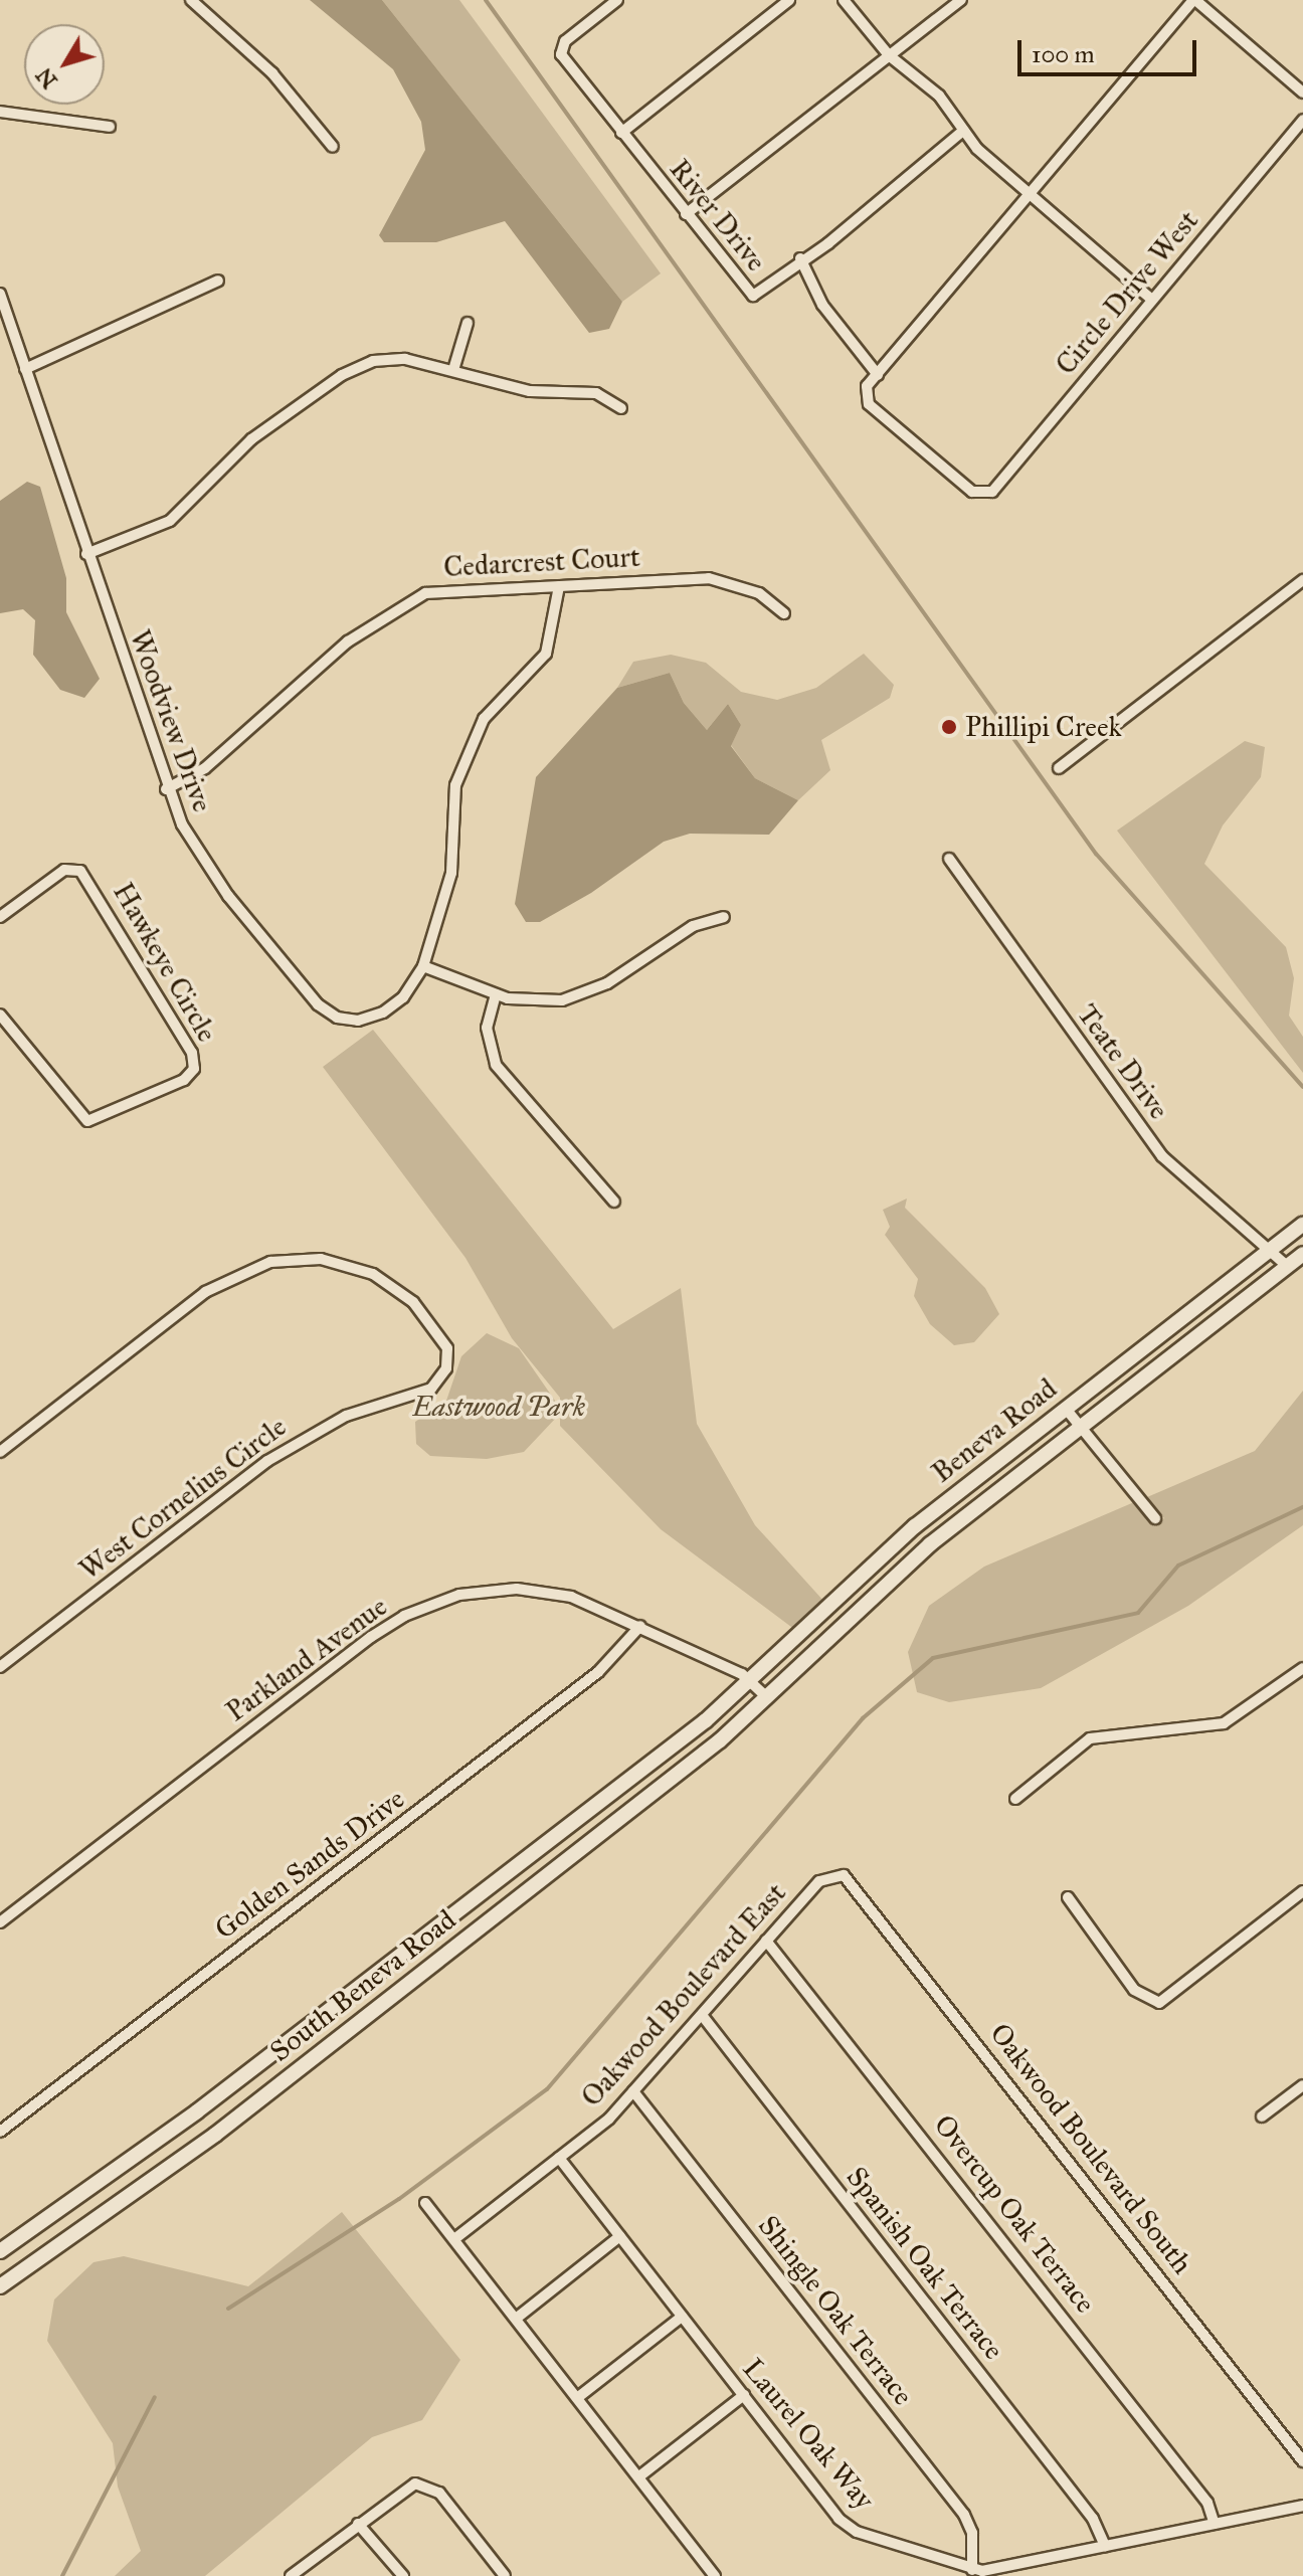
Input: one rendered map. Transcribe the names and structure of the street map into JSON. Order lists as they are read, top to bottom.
{
  "streets": {
    "main road": ["Beneva Road", "South Beneva Road"],
    "street": [
      "River Drive",
      "Circle Drive West",
      "Cedarcrest Court",
      "Woodview Drive",
      "Hawkeye Circle",
      "Teate Drive",
      "West Cornelius Circle",
      "Parkland Avenue",
      "Golden Sands Drive",
      "Oakwood Boulevard East",
      "Oakwood Boulevard South",
      "Overcup Oak Terrace",
      "Spanish Oak Terrace",
      "Shingle Oak Terrace",
      "Laurel Oak Way"
    ]
  },
  "crossings": [
    ["River Drive", "Circle Drive West"],
    ["Cedarcrest Court", "Woodview Drive"],
    ["Teate Drive", "Beneva Road"],
    ["Beneva Road", "Parkland Avenue"],
    ["Beneva Road", "South Beneva Road"],
    ["Parkland Avenue", "Golden Sands Drive"],
    ["Oakwood Boulevard East", "Oakwood Boulevard South"],
    ["Oakwood Boulevard East", "Overcup Oak Terrace"],
    ["Oakwood Boulevard East", "Spanish Oak Terrace"],
    ["Oakwood Boulevard East", "Shingle Oak Terrace"],
    ["Oakwood Boulevard East", "Laurel Oak Way"],
    ["Shingle Oak Terrace", "Laurel Oak Way"]
  ],
  "parks": ["Eastwood Park"],
  "places": ["Phillipi Creek"],
  "scale_bar": "100 m",
  "north": "bottom left"
}
